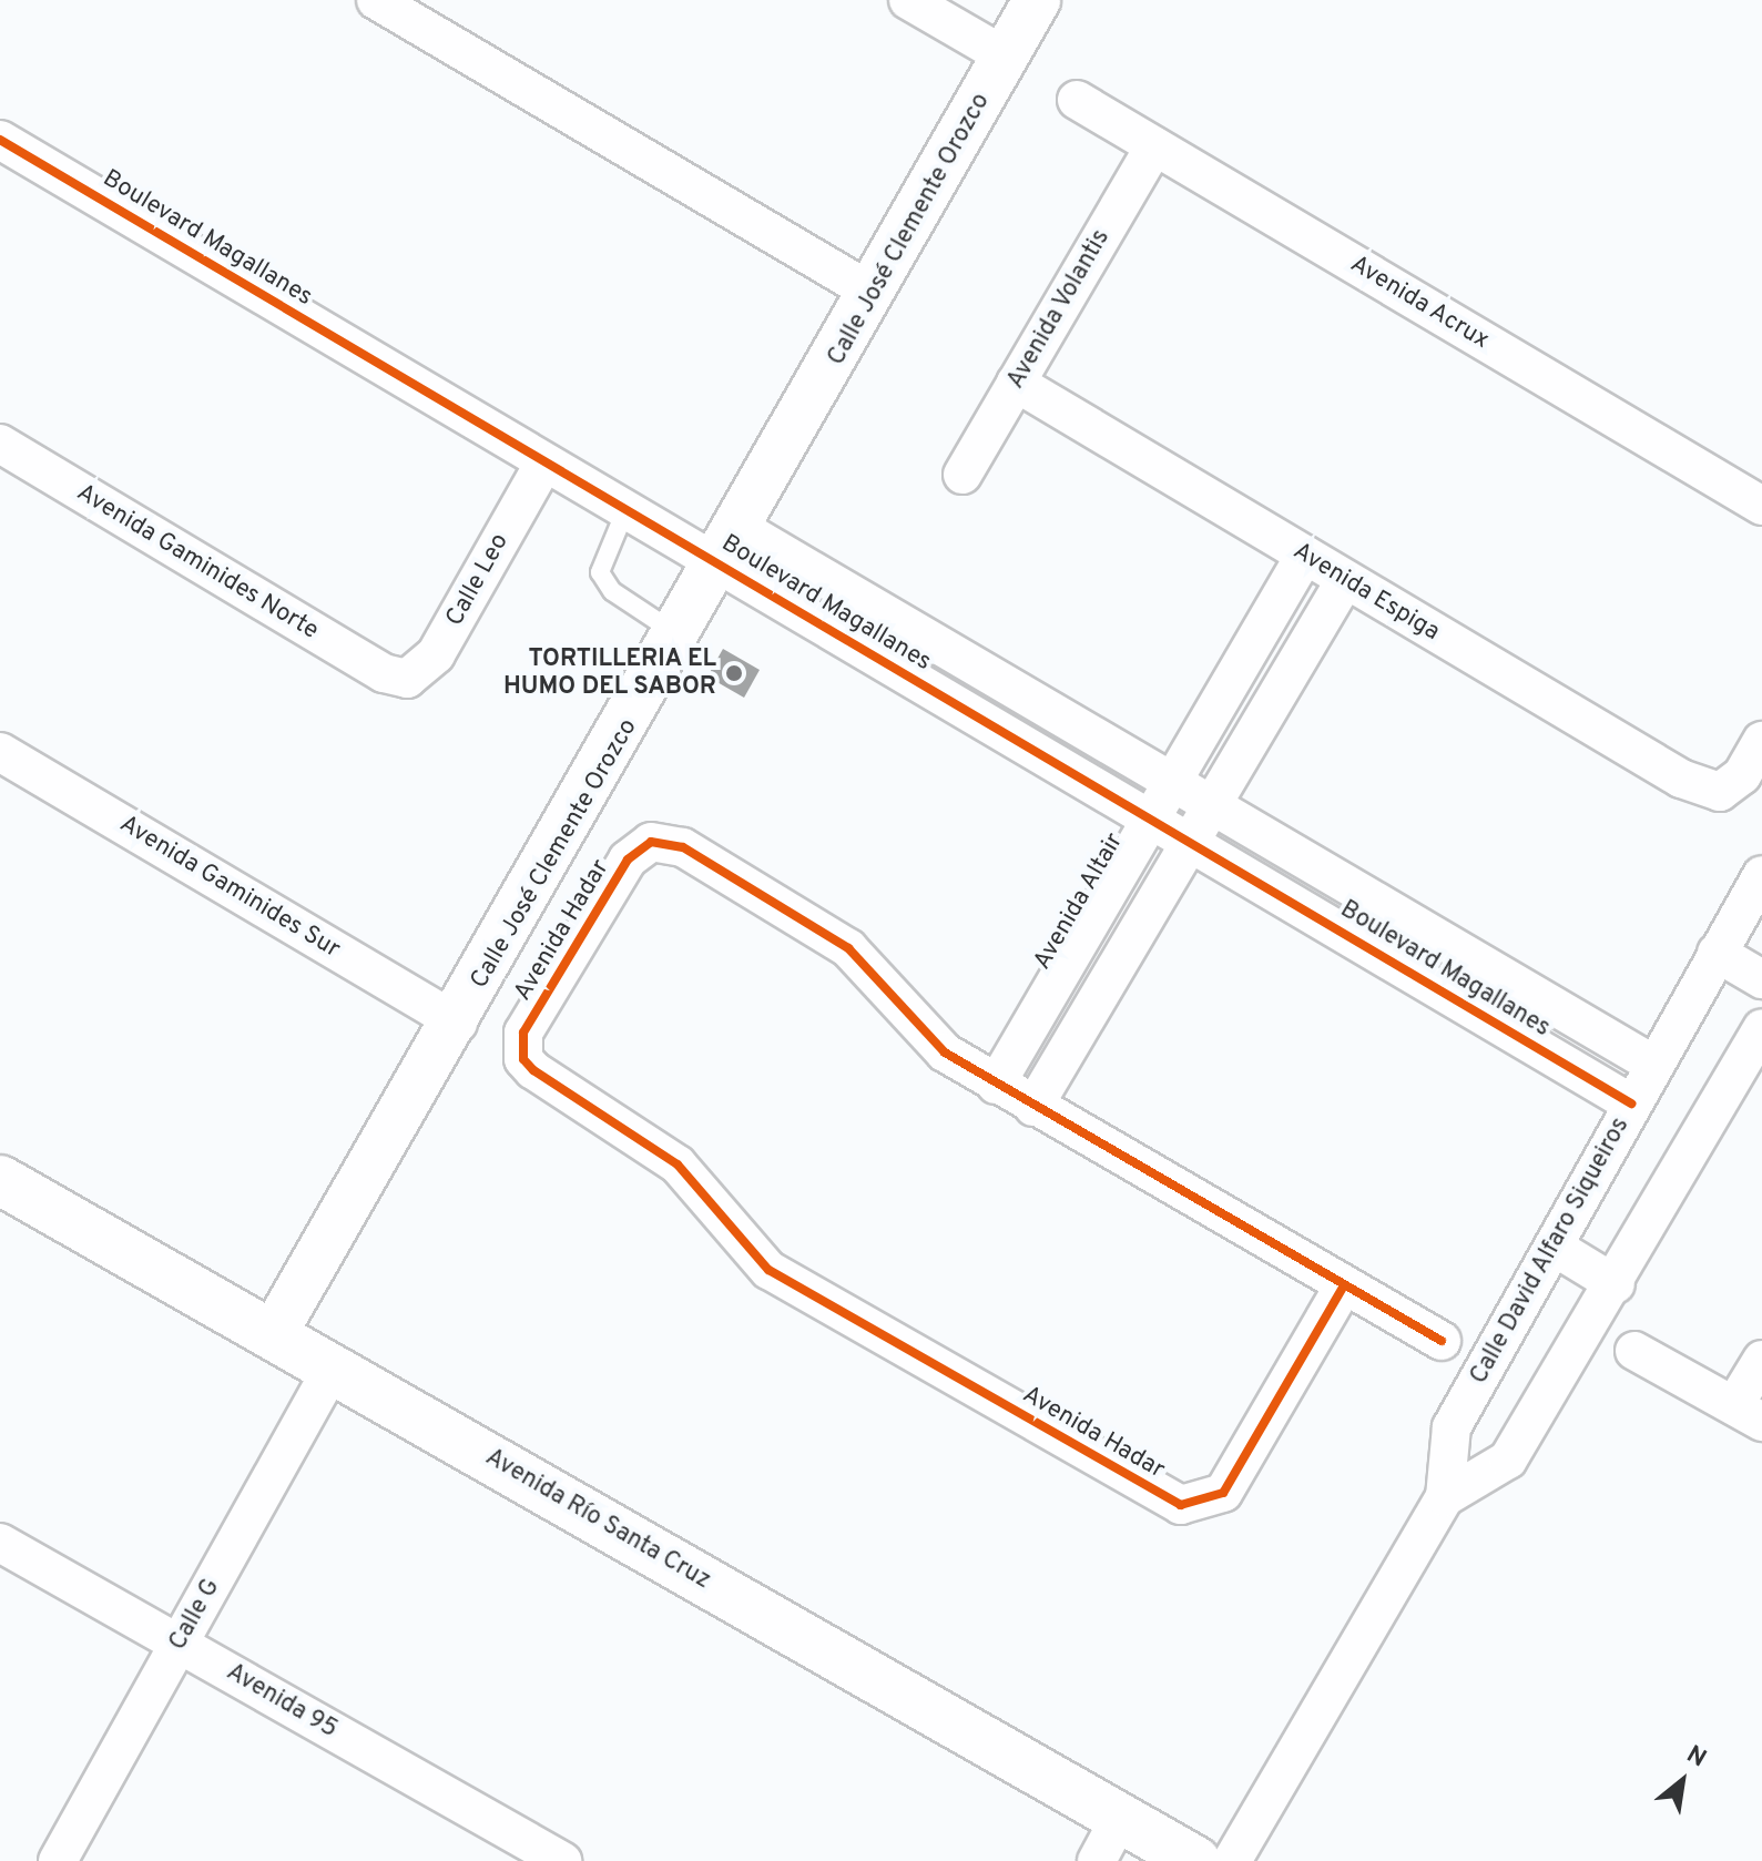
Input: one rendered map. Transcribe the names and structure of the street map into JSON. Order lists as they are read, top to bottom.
{
  "streets": {
    "main road": ["Avenida Río Santa Cruz"],
    "street": [
      "Calle José Clemente Orozco",
      "Boulevard Magallanes",
      "Avenida Acrux",
      "Avenida Volantis",
      "Avenida Gaminides Norte",
      "Calle Leo",
      "Avenida Espiga",
      "Avenida Gaminides Sur",
      "Avenida Altair",
      "Avenida Hadar",
      "Calle David Alfaro Siqueiros",
      "Calle G",
      "Avenida 95"
    ]
  },
  "crossings": [
    ["Calle José Clemente Orozco", "Boulevard Magallanes"],
    ["Calle José Clemente Orozco", "Avenida Gaminides Sur"],
    ["Calle José Clemente Orozco", "Avenida Río Santa Cruz"],
    ["Boulevard Magallanes", "Calle Leo"],
    ["Boulevard Magallanes", "Avenida Altair"],
    ["Boulevard Magallanes", "Calle David Alfaro Siqueiros"],
    ["Avenida Acrux", "Avenida Volantis"],
    ["Avenida Volantis", "Avenida Espiga"],
    ["Avenida Gaminides Norte", "Calle Leo"],
    ["Avenida Espiga", "Avenida Altair"],
    ["Avenida Altair", "Avenida Hadar"],
    ["Avenida Río Santa Cruz", "Calle G"],
    ["Calle G", "Avenida 95"]
  ],
  "places": ["TORTILLERIA EL HUMO DEL SABOR"],
  "north": "top right"
}
